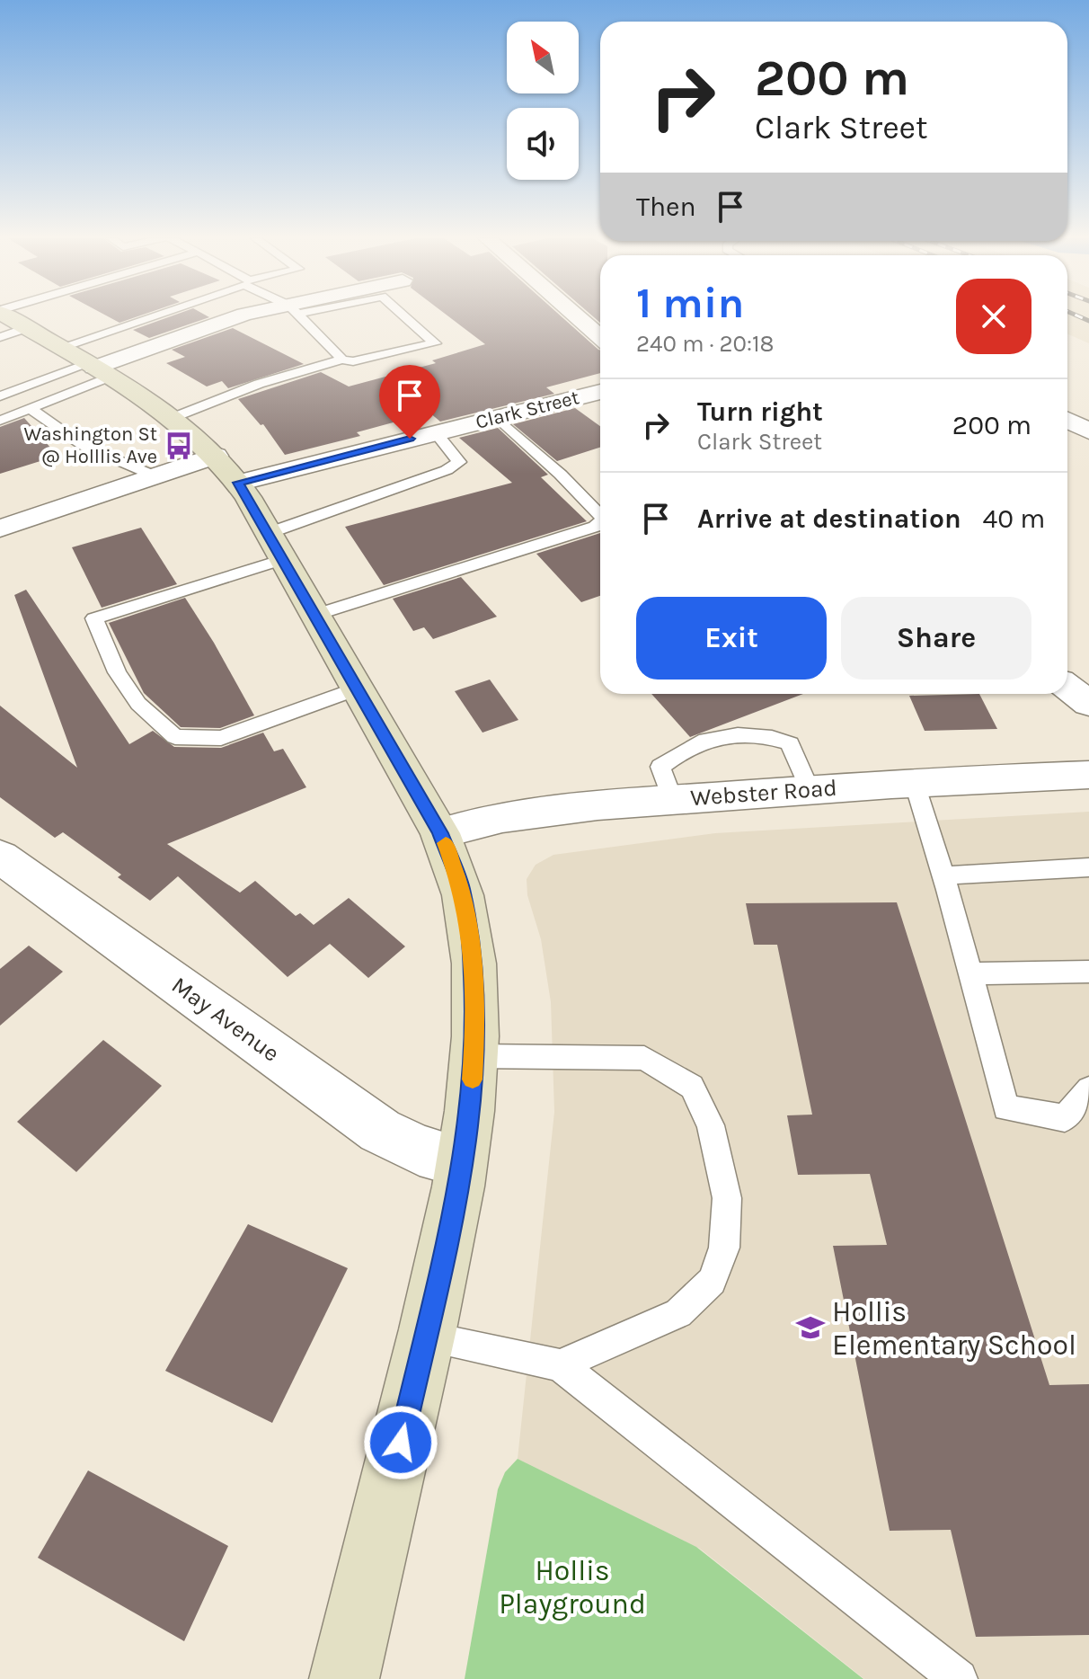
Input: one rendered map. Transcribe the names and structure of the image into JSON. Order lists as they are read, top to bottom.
{
  "streets": {
    "street": ["Clark Street", "Webster Road", "May Avenue"]
  },
  "parks": ["Hollis Playground"],
  "places": {
    "bus stop": ["Washington St @ Holllis Ave"],
    "school or university": ["Hollis Elementary School"]
  },
  "north": "top left",
  "page": {
    "turn": ["200 m", "Clark Street"],
    "then": "Then",
    "heading": ["1 min", "240 m · 20:18"],
    "list": [
      {
        "name": "Turn right",
        "note": "Clark Street",
        "value": "200 m"
      },
      {
        "name": "Arrive at destination",
        "value": "40 m"
      }
    ],
    "buttons": ["Exit", "Share"]
  }
}
